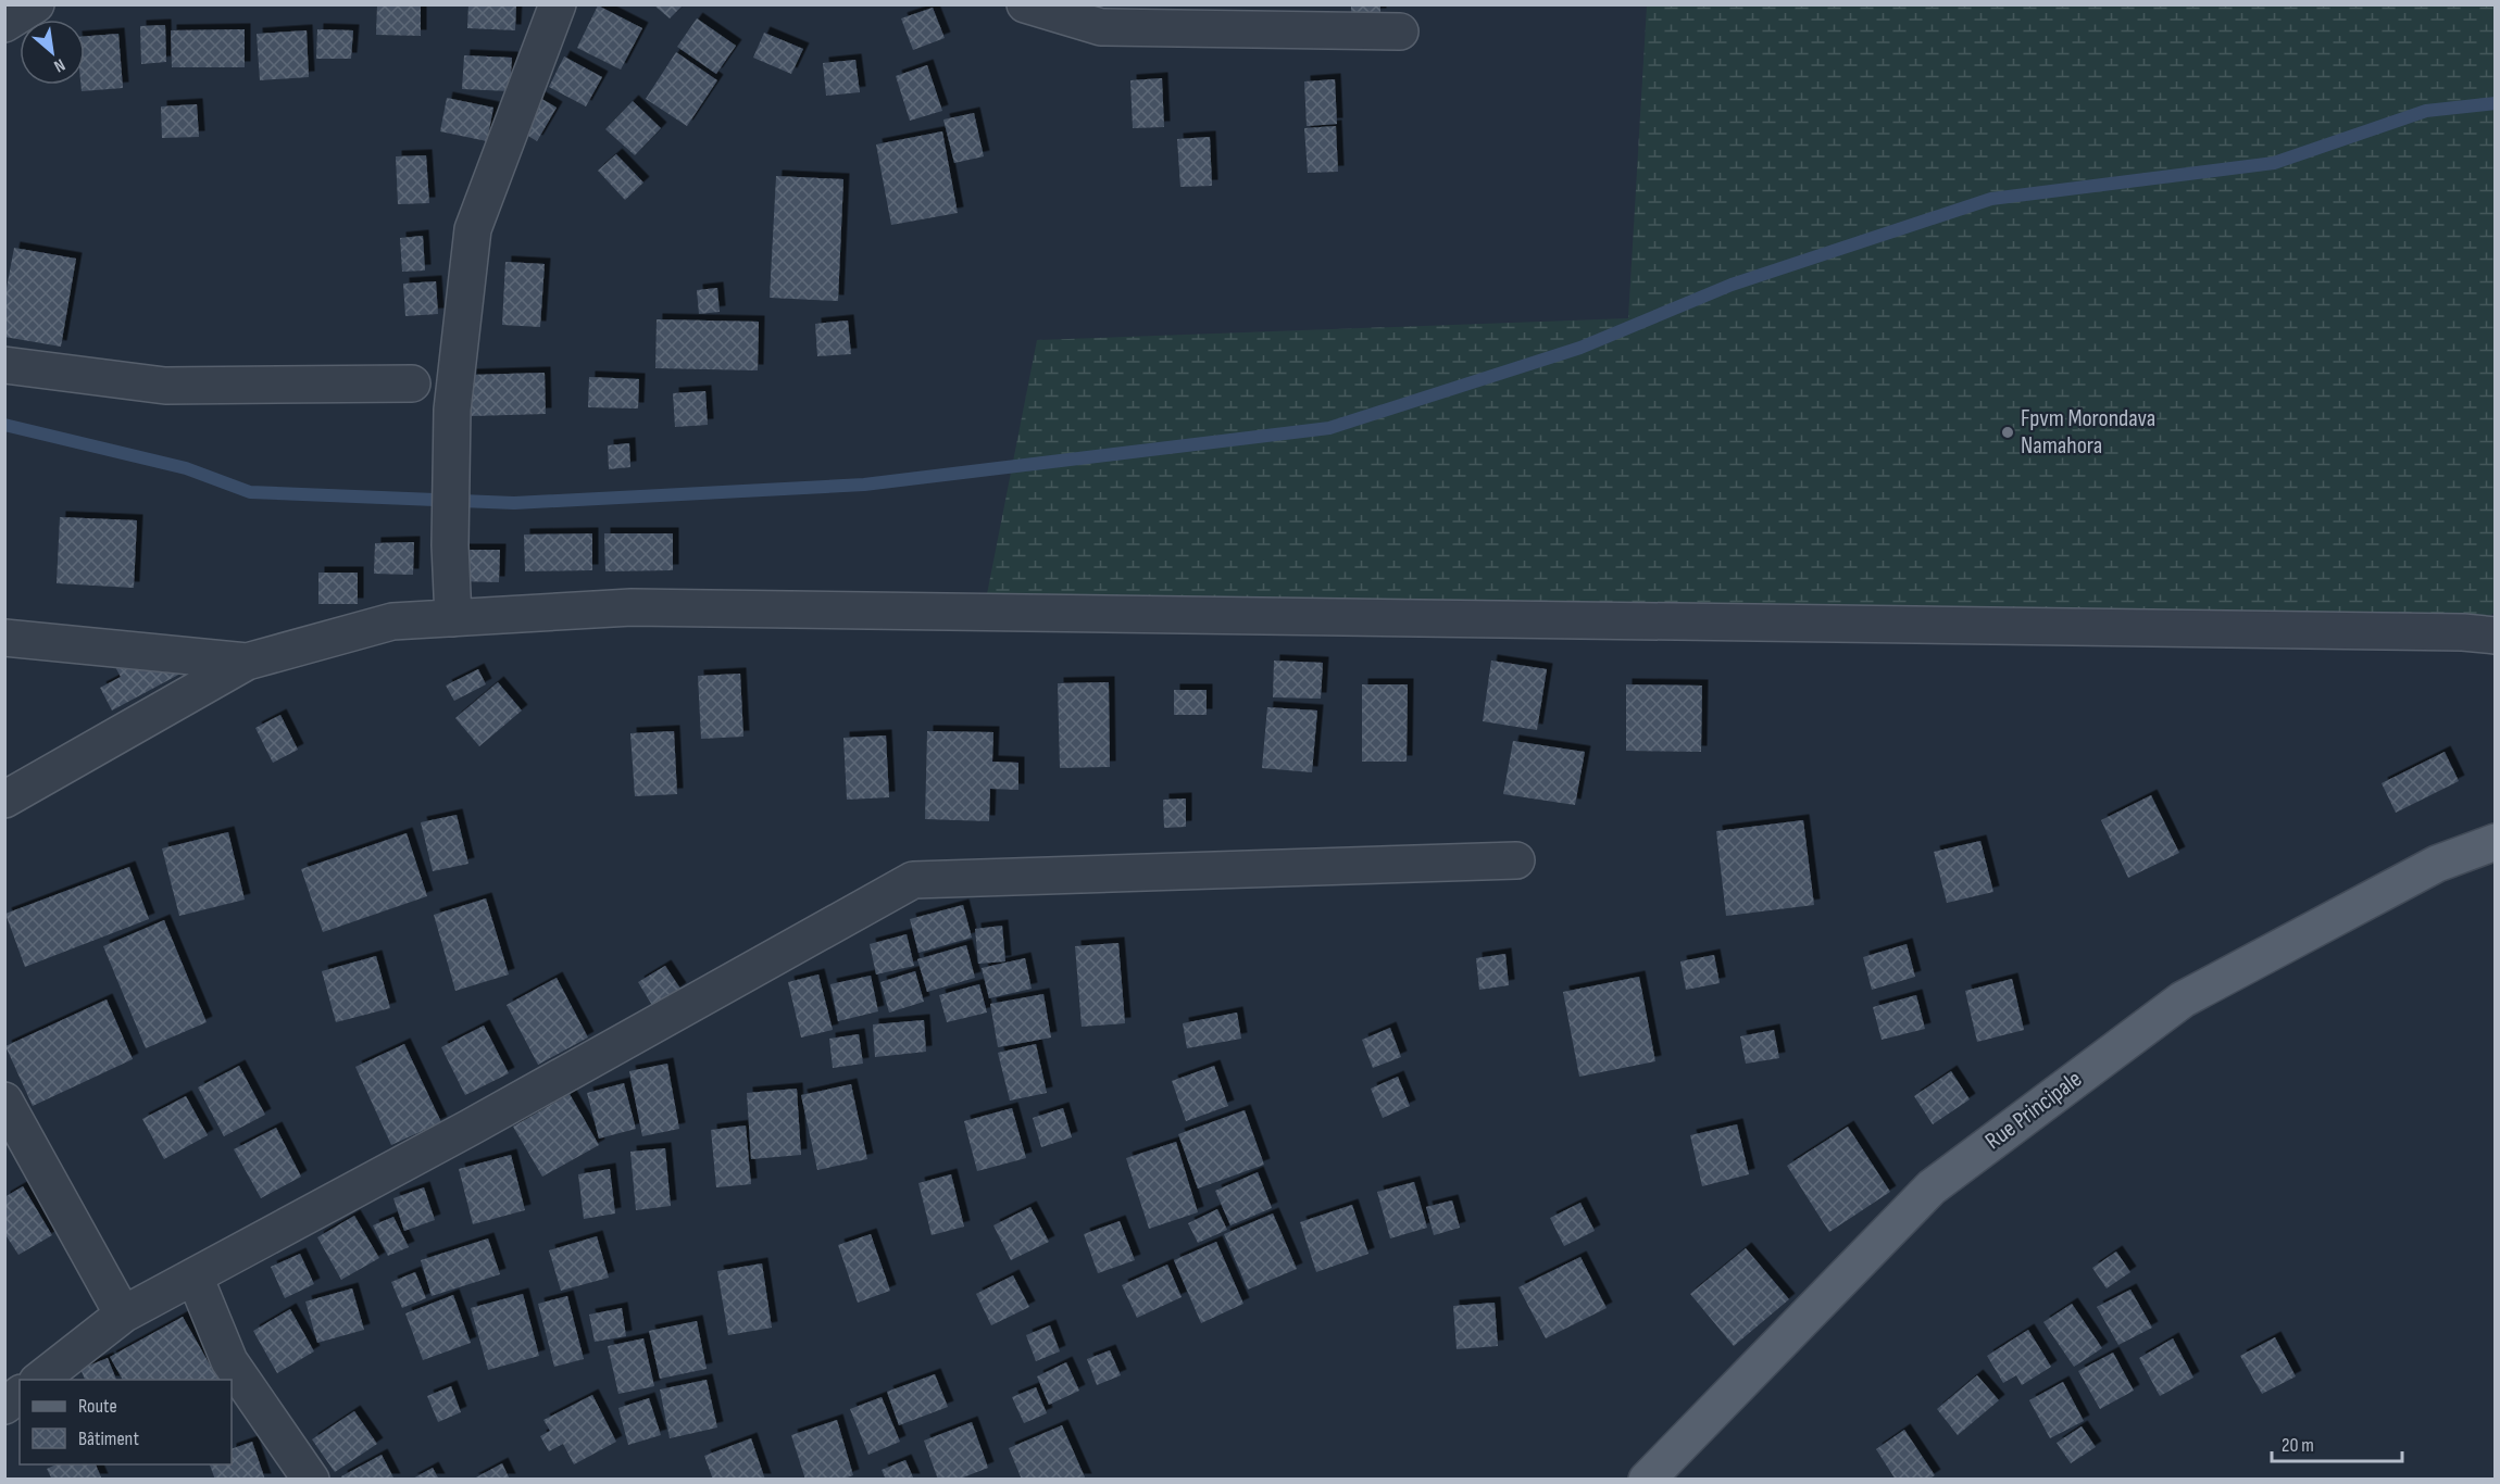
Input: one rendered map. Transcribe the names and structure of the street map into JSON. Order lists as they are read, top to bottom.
{
  "streets": {
    "main road": ["Rue Principale"]
  },
  "places": ["Fpvm Morondava Namahora"],
  "legend": ["Route", "Bâtiment"],
  "scale_bar": "20 m",
  "north": "bottom right"
}
